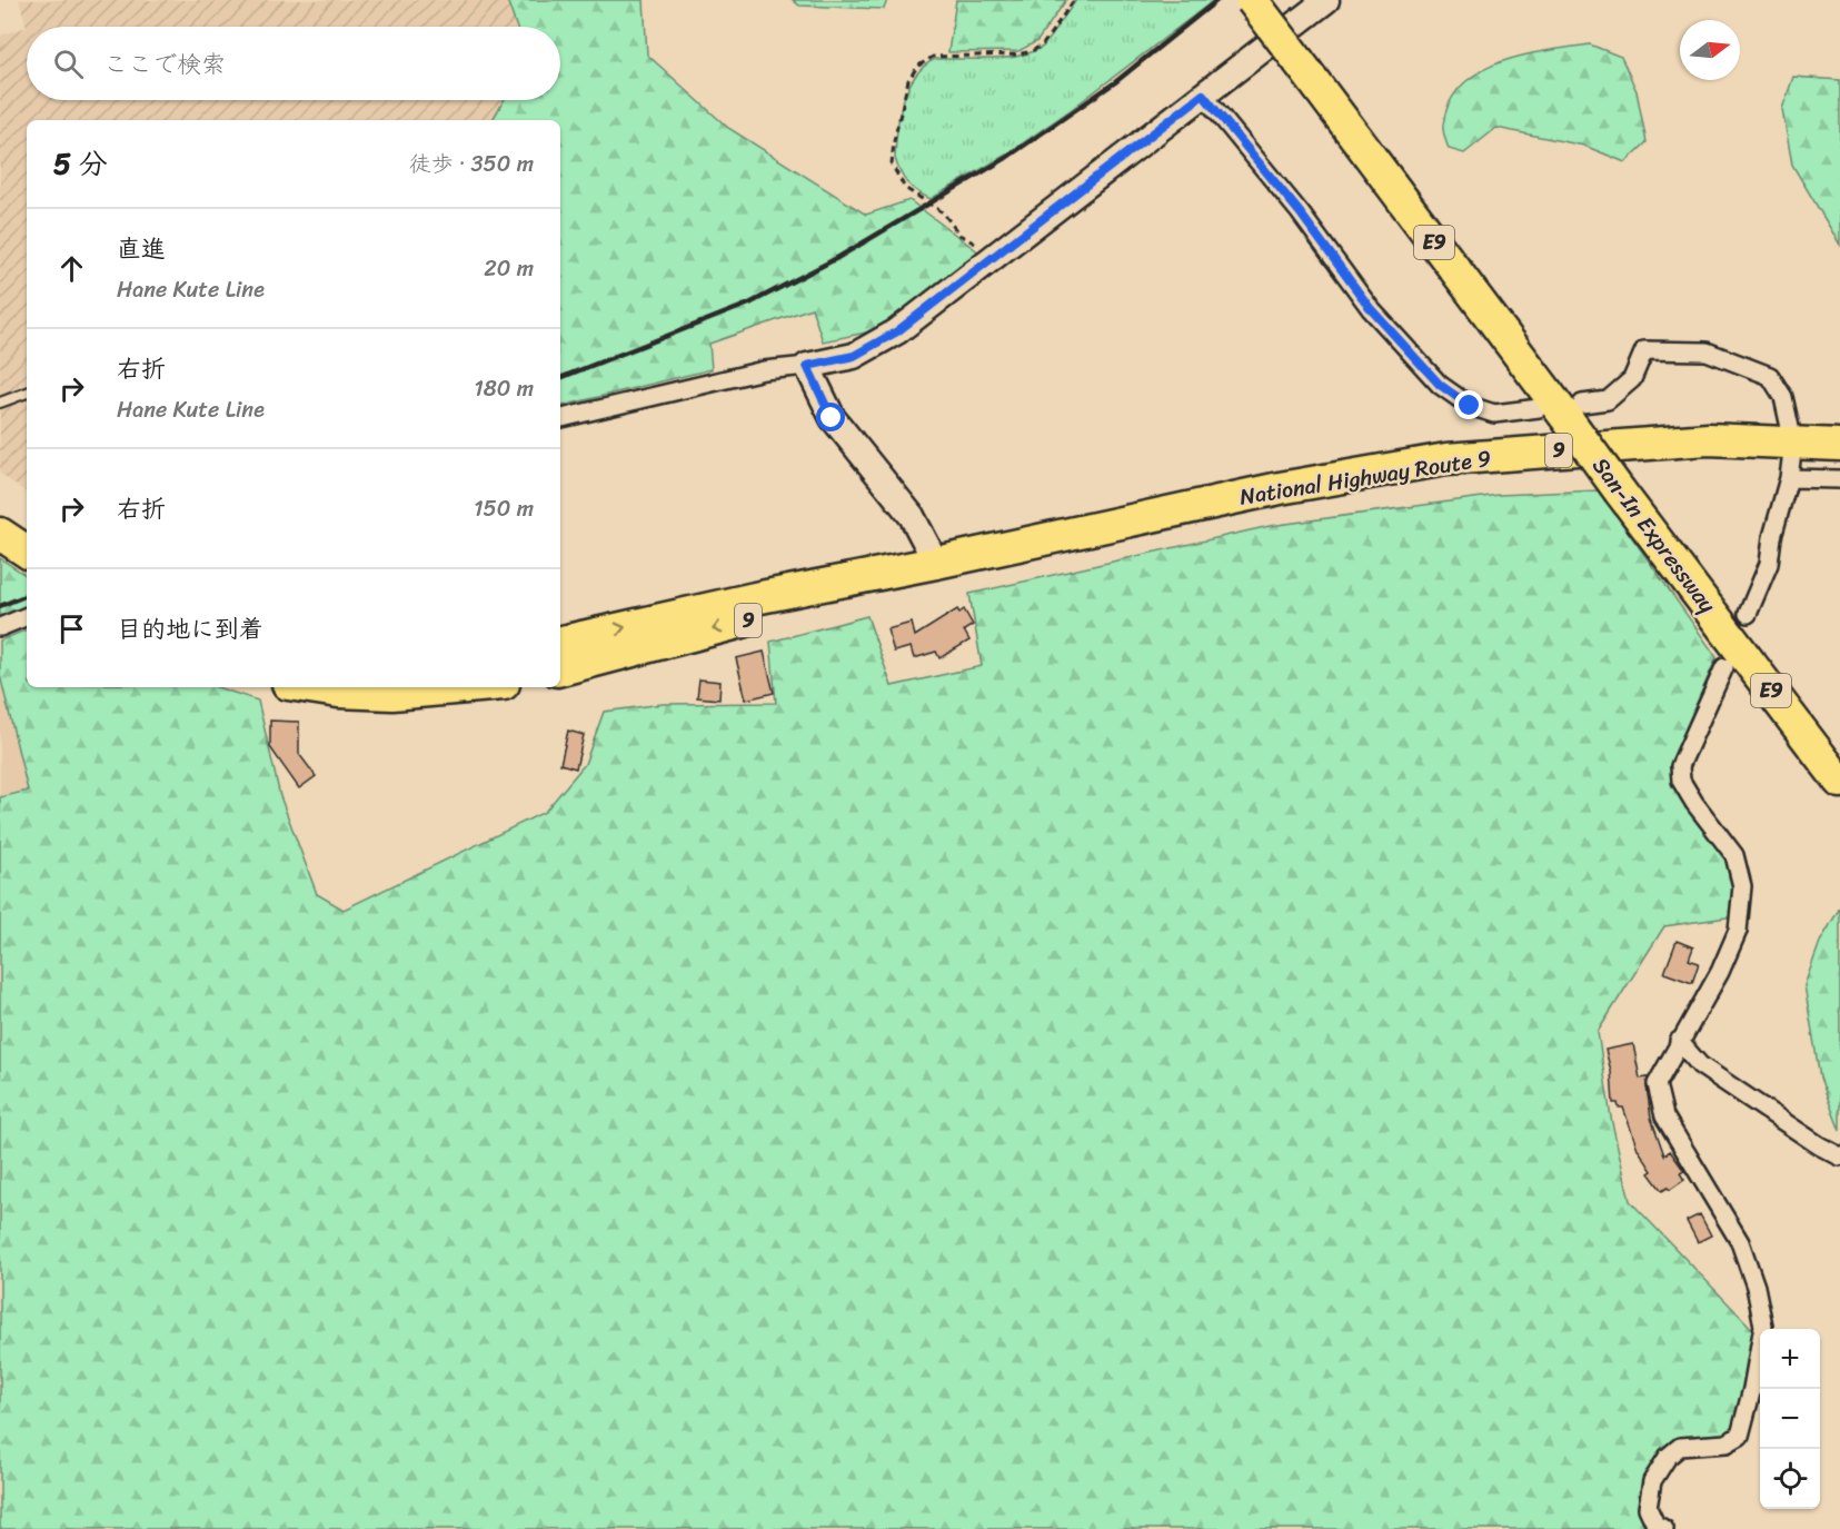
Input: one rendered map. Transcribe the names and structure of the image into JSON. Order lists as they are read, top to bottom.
{
  "streets": {
    "highway": [
      "E9",
      "9",
      "National Highway Route 9",
      "San-In Expressway"
    ]
  },
  "north": "right",
  "page": {
    "search": "ここで検索",
    "heading": ["5 分", "徒歩 · 350 m"],
    "list": [
      ["直進", "Hane Kute Line", "20 m"],
      ["右折", "Hane Kute Line", "180 m"],
      ["右折", "150 m"],
      "目的地に到着"
    ],
    "map_buttons": ["+", "−"]
  }
}
